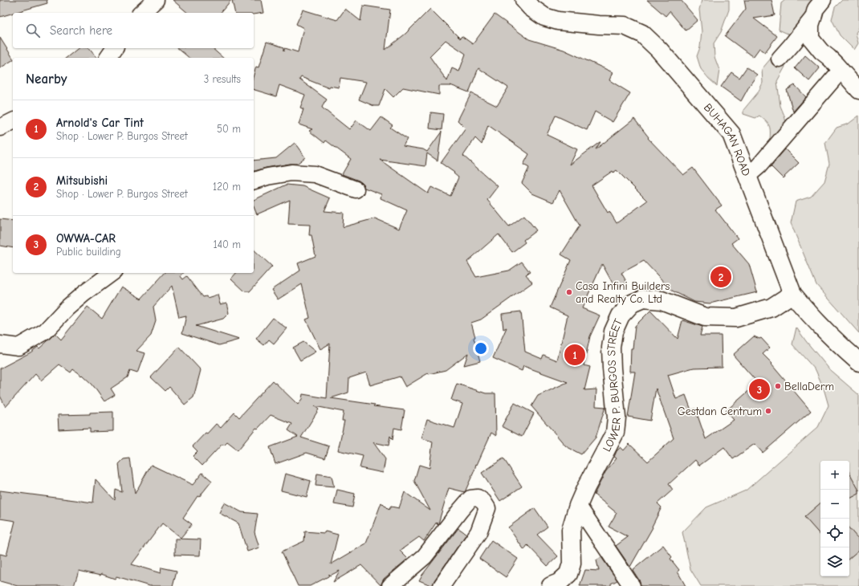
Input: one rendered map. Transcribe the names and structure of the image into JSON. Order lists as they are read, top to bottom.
{
  "streets": {
    "main road": ["BUHAGAN ROAD", "LOWER P. BURGOS STREET"]
  },
  "crossings": [
    ["BUHAGAN ROAD", "LOWER P. BURGOS STREET"]
  ],
  "places": ["Casa Infini Builders and Realty Co. Ltd", "BellaDerm", "Gestdan Centrum"],
  "page": {
    "search": "Search here",
    "heading": ["Nearby", "3 results"],
    "list": [
      {
        "mark": "1",
        "name": "Arnold's Car Tint",
        "note": "Shop · Lower P. Burgos Street",
        "value": "50 m"
      },
      {
        "mark": "2",
        "name": "Mitsubishi",
        "note": "Shop · Lower P. Burgos Street",
        "value": "120 m"
      },
      {
        "mark": "3",
        "name": "OWWA-CAR",
        "note": "Public building",
        "value": "140 m"
      }
    ],
    "pins": ["2", "1", "3"],
    "map_buttons": ["+", "−"]
  }
}
